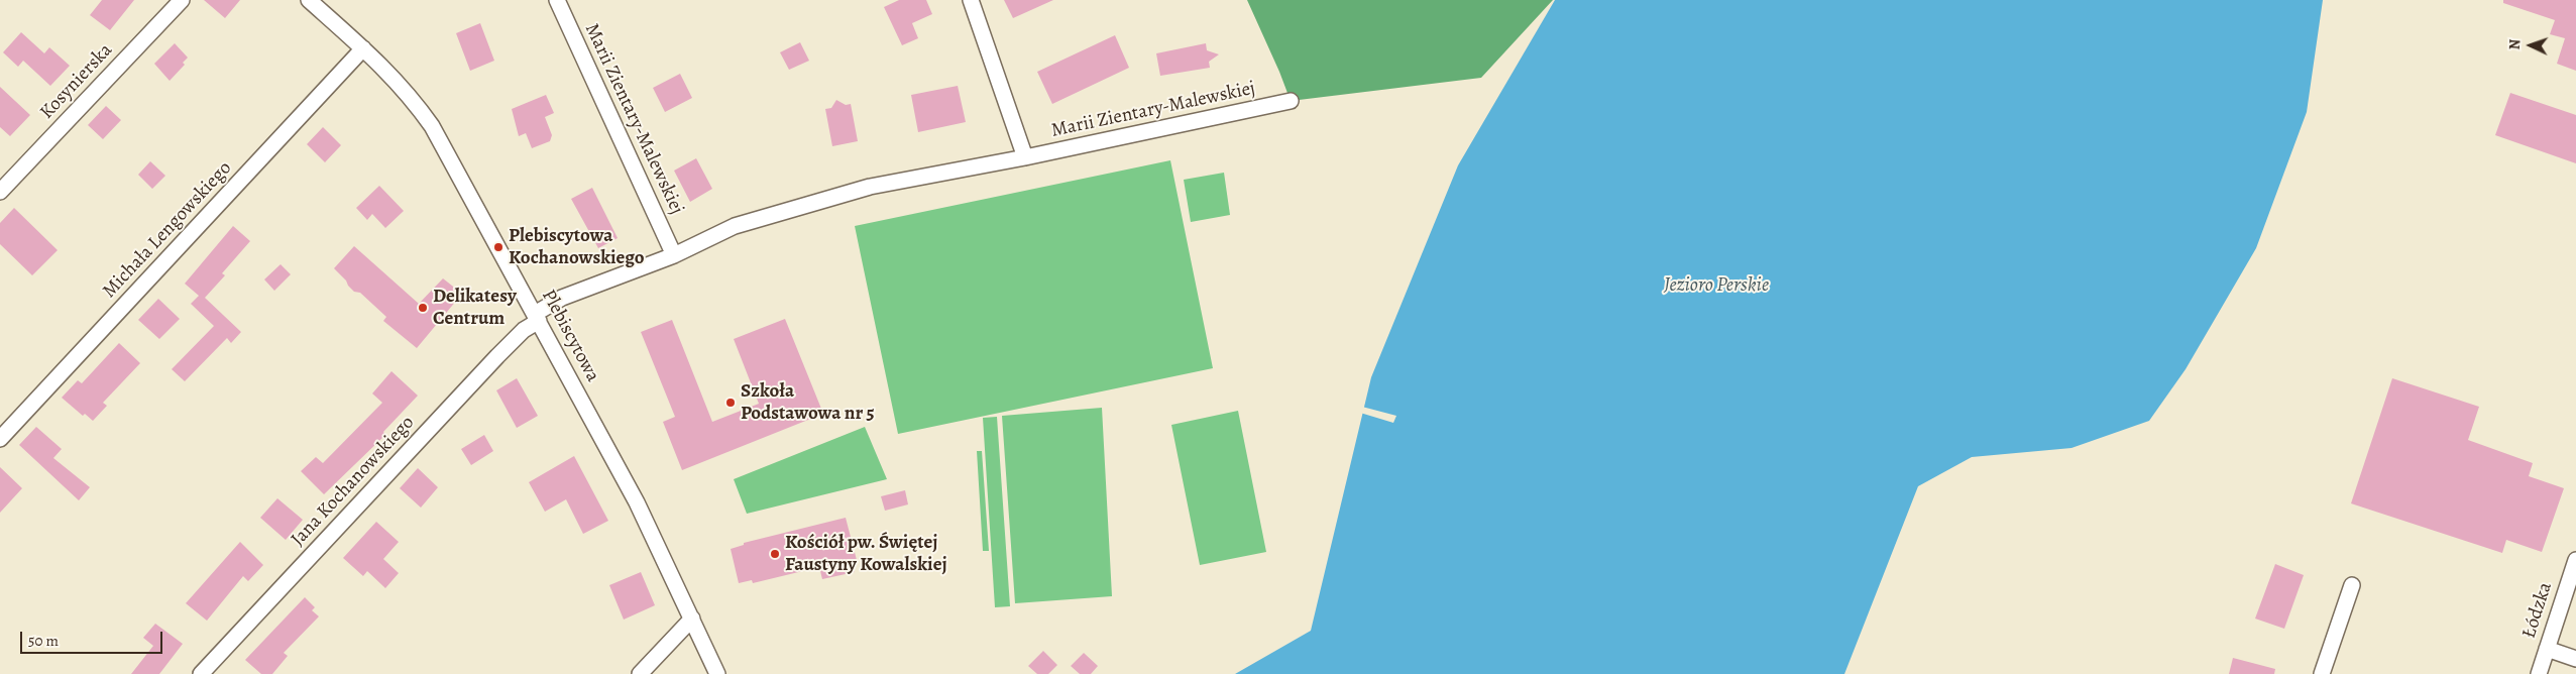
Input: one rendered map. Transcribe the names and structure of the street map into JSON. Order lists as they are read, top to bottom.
{
  "streets": {
    "street": [
      "Kosynierska",
      "Marii Zientary-Malewskiej",
      "Michała Lengowskiego",
      "Plebiscytowa",
      "Jana Kochanowskiego",
      "Łódzka"
    ]
  },
  "crossings": [
    ["Marii Zientary-Malewskiej", "Plebiscytowa"],
    ["Marii Zientary-Malewskiej", "Jana Kochanowskiego"],
    ["Michała Lengowskiego", "Plebiscytowa"],
    ["Plebiscytowa", "Jana Kochanowskiego"]
  ],
  "water": ["Jezioro Perskie"],
  "places": [
    "Plebiscytowa Kochanowskiego",
    "Delikatesy Centrum",
    "Szkoła Podstawowa nr 5",
    "Kościół pw. Świętej Faustyny Kowalskiej"
  ],
  "scale_bar": "50 m",
  "north": "left"
}
